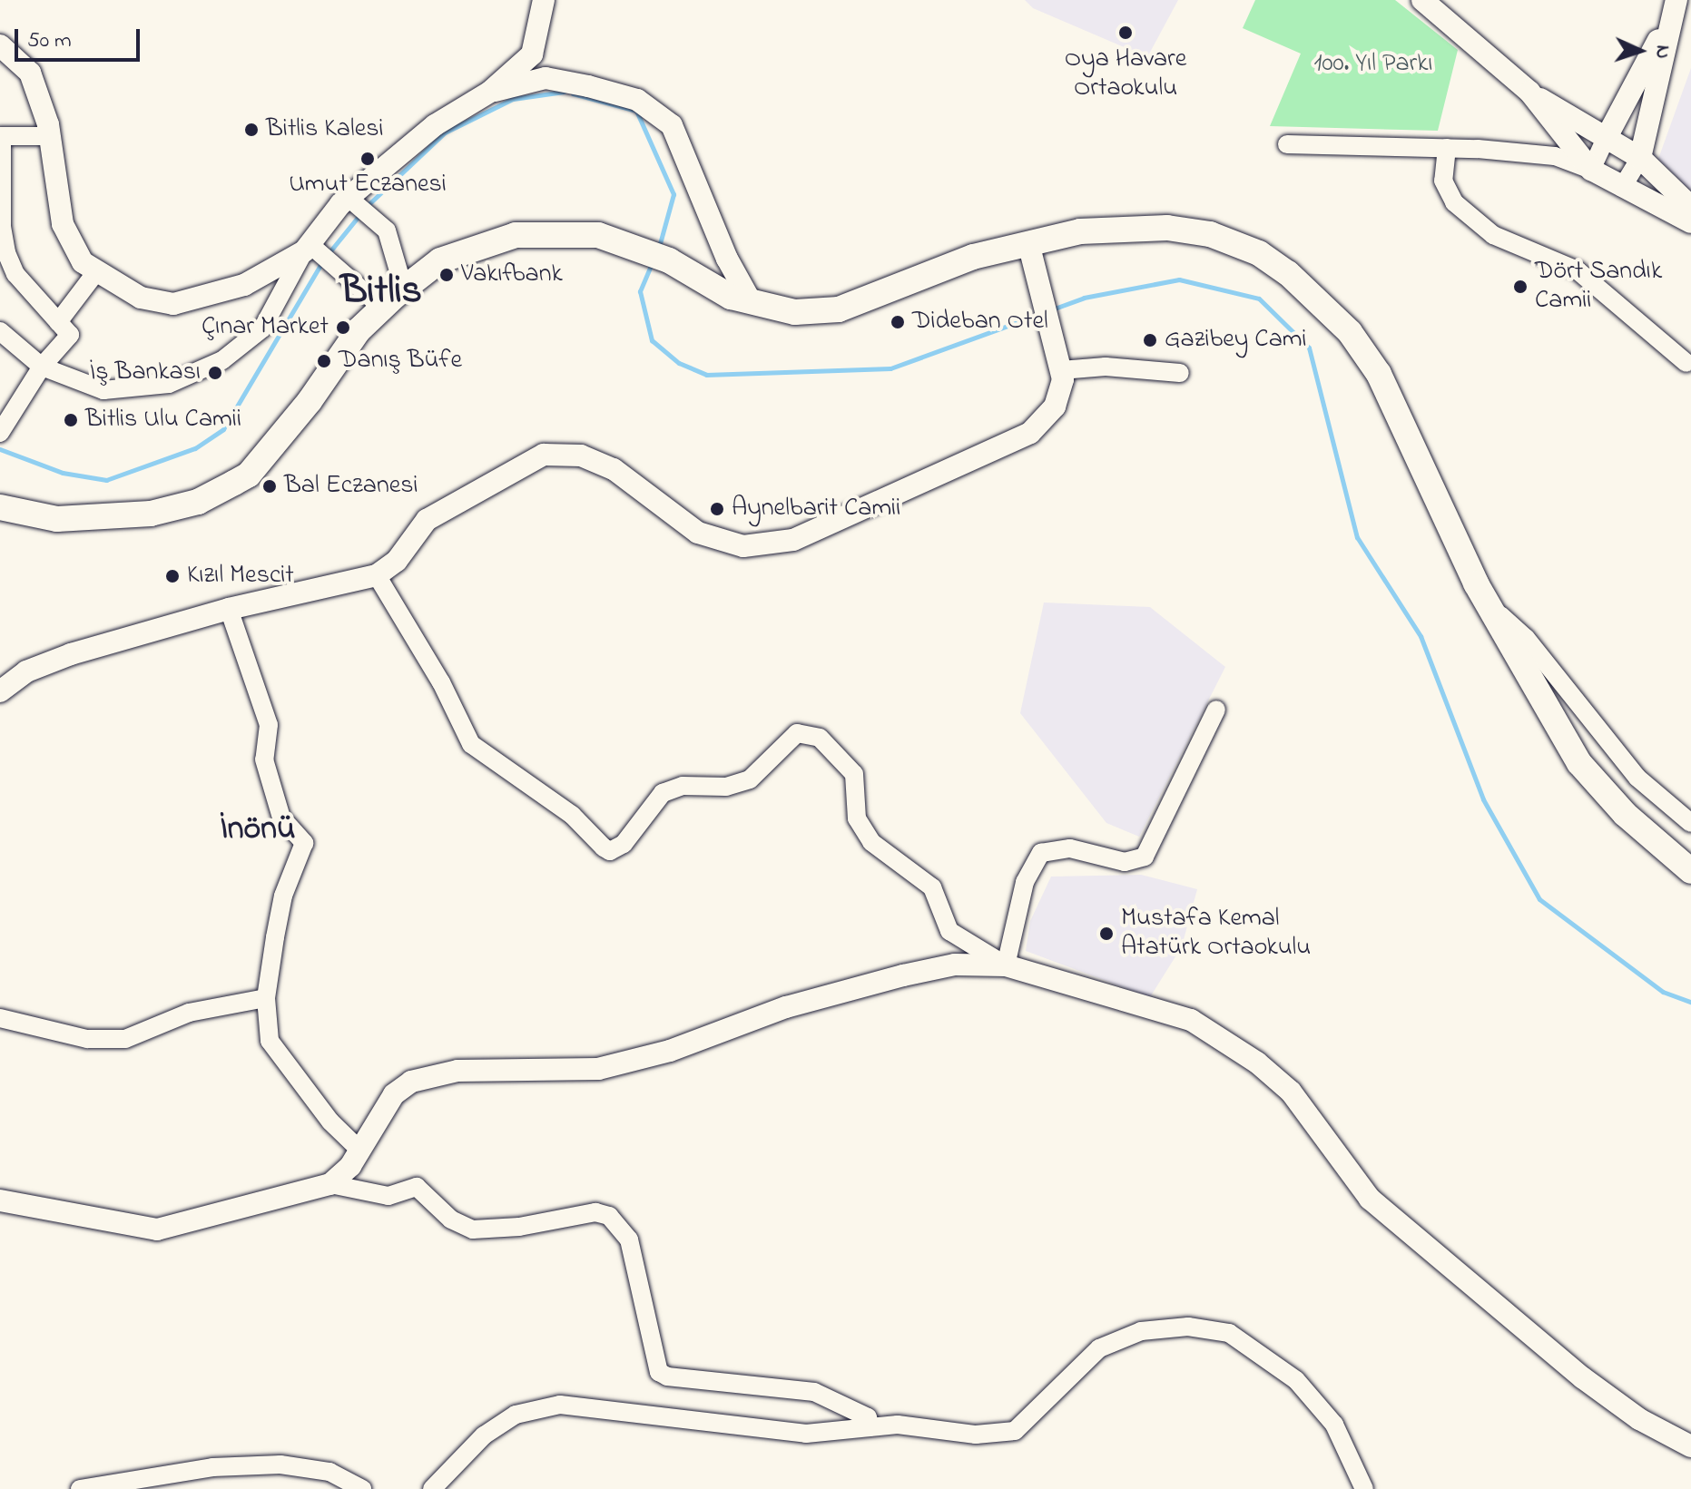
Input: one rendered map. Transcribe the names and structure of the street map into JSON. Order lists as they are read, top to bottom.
{
  "districts": ["Bitlis", "İnönü"],
  "parks": ["100. Yıl Parkı"],
  "places": [
    "Oya Havare Ortaokulu",
    "Bitlis Kalesi",
    "Umut Eczanesi",
    "Vakıfbank",
    "Dört Sandık Camii",
    "Dideban Otel",
    "Çınar Market",
    "Gazibey Cami",
    "Danış Büfe",
    "İş Bankası",
    "Bitlis Ulu Camii",
    "Bal Eczanesi",
    "Aynelbarit Camii",
    "Kızıl Mescit",
    "Mustafa Kemal Atatürk Ortaokulu"
  ],
  "scale_bar": "50 m",
  "north": "right"
}
